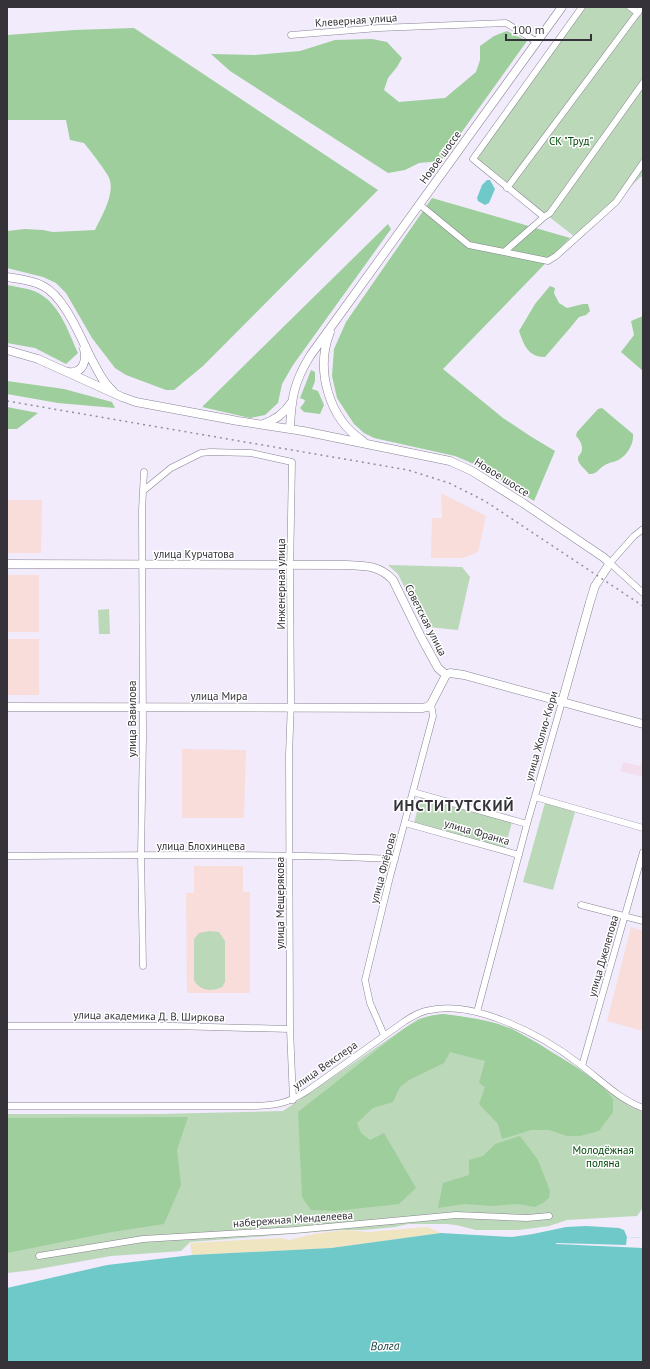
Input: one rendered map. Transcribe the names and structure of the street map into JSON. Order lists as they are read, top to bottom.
{
  "streets": {
    "main road": [
      "Новое шоссе",
      "улица Курчатова",
      "Советская улица",
      "улица Мира",
      "улица Жолио-Кюри"
    ],
    "street": [
      "Клеверная улица",
      "Инженерная улица",
      "улица Вавилова",
      "улица Франка",
      "улица Блохинцева",
      "улица Флёрова",
      "улица Мещерякова",
      "улица Джелепова",
      "улица академика Д. В. Ширкова",
      "улица Векслера",
      "набережная Менделеева"
    ]
  },
  "crossings": [
    ["Клеверная улица", "Новое шоссе"],
    ["Новое шоссе", "улица Жолио-Кюри"],
    ["улица Курчатова", "Инженерная улица"],
    ["улица Курчатова", "Советская улица"],
    ["улица Курчатова", "улица Вавилова"],
    ["Инженерная улица", "улица Мира"],
    ["Инженерная улица", "улица Вавилова"],
    ["Инженерная улица", "улица Мещерякова"],
    ["улица Мира", "улица Вавилова"],
    ["улица Мира", "улица Флёрова"],
    ["улица Мира", "улица Мещерякова"],
    ["улица Вавилова", "улица Блохинцева"],
    ["улица Жолио-Кюри", "улица Франка"],
    ["улица Жолио-Кюри", "улица Векслера"],
    ["улица Франка", "улица Флёрова"],
    ["улица Блохинцева", "улица Флёрова"],
    ["улица Блохинцева", "улица Мещерякова"],
    ["улица Флёрова", "улица Векслера"],
    ["улица Мещерякова", "улица академика Д. В. Ширкова"],
    ["улица Мещерякова", "улица Векслера"],
    ["улица Джелепова", "улица Векслера"]
  ],
  "districts": ["ИНСТИТУТСКИЙ"],
  "water": ["Волга"],
  "parks": ["СК \"Труд\"", "Молодёжная поляна"],
  "scale_bar": "100 m"
}
